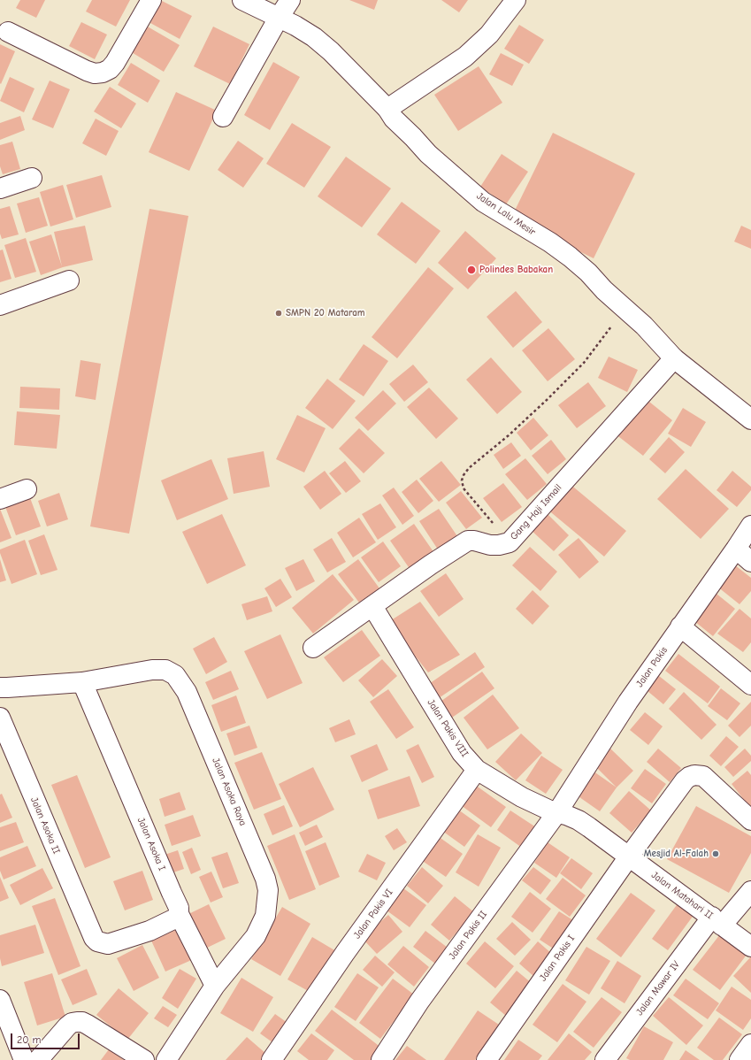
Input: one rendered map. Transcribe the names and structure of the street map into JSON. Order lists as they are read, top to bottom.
{
  "streets": {
    "street": [
      "Jalan Lalu Mesir",
      "Gang Haji Ismail",
      "Jalan Pakis",
      "Jalan Pakis VIII",
      "Jalan Asoka Raya",
      "Jalan Asoka II",
      "Jalan Asoka I",
      "Jalan Matahari II",
      "Jalan Pakis VI",
      "Jalan Pakis II",
      "Jalan Pakis I",
      "Jalan Mawar IV"
    ]
  },
  "crossings": [
    ["Jalan Lalu Mesir", "Gang Haji Ismail"],
    ["Gang Haji Ismail", "Jalan Pakis VIII"],
    ["Jalan Pakis", "Jalan Pakis VIII"],
    ["Jalan Pakis", "Jalan Matahari II"],
    ["Jalan Pakis", "Jalan Pakis II"],
    ["Jalan Pakis VIII", "Jalan Matahari II"],
    ["Jalan Pakis VIII", "Jalan Pakis VI"],
    ["Jalan Pakis VIII", "Jalan Pakis II"],
    ["Jalan Asoka Raya", "Jalan Asoka I"],
    ["Jalan Asoka II", "Jalan Asoka I"],
    ["Jalan Matahari II", "Jalan Pakis II"],
    ["Jalan Matahari II", "Jalan Pakis I"],
    ["Jalan Matahari II", "Jalan Mawar IV"]
  ],
  "places": ["Polindes Babakan", "SMPN 20 Mataram", "Mesjid Al-Falah"],
  "scale_bar": "20 m"
}
